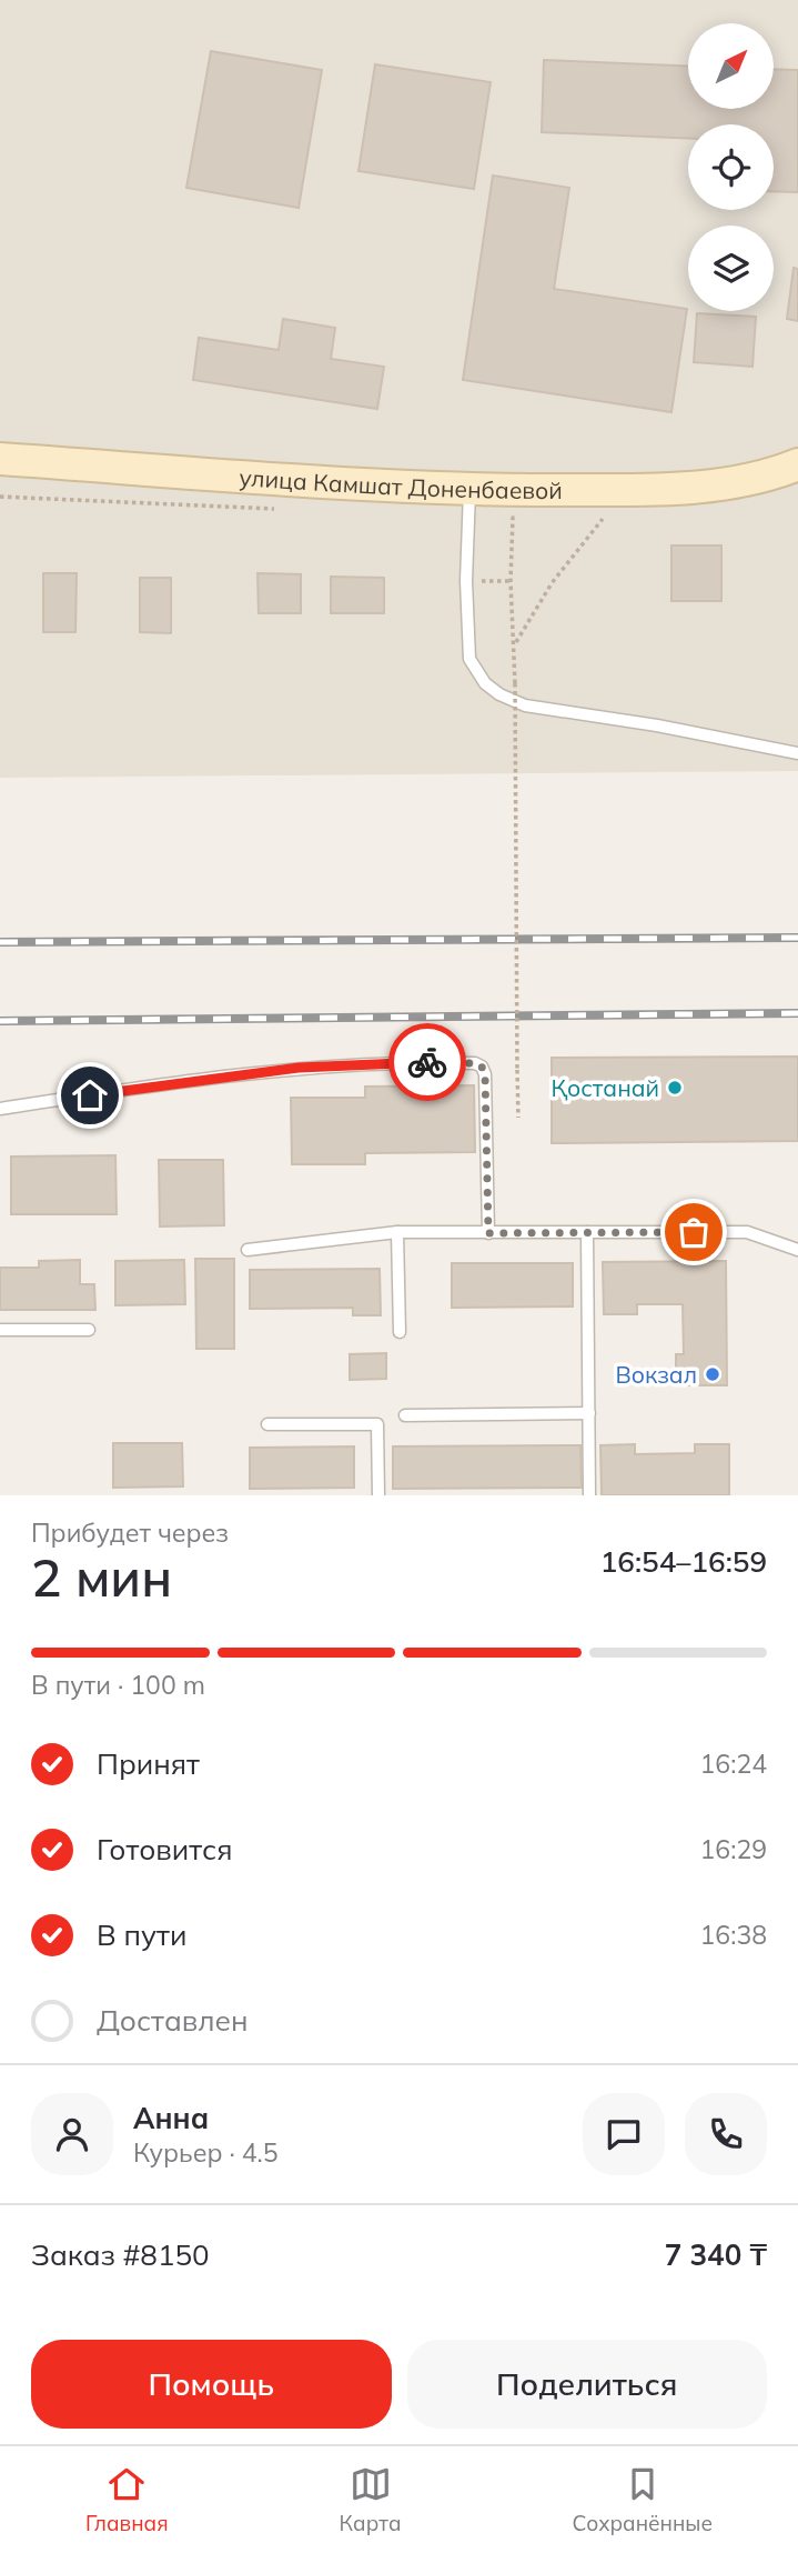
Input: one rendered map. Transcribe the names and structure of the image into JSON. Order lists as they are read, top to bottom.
{
  "streets": {
    "street": ["улица Камшат Доненбаевой"]
  },
  "places": ["Қостанай", "Вокзал"],
  "north": "top right",
  "page": {
    "heading": ["2 мин", "Прибудет через", "16:54–16:59"],
    "panel": [
      "Анна",
      "Курьер · 4.5",
      "Заказ #8150",
      "7 340 ₸"
    ],
    "bar": "В пути · 100 m",
    "list": [
      ["Принят", "16:24"],
      ["Готовится", "16:29"],
      ["В пути", "16:38"],
      "Доставлен"
    ],
    "buttons": ["Помощь", "Поделиться"],
    "tabs": ["Главная", "Карта", "Сохранённые"]
  }
}
